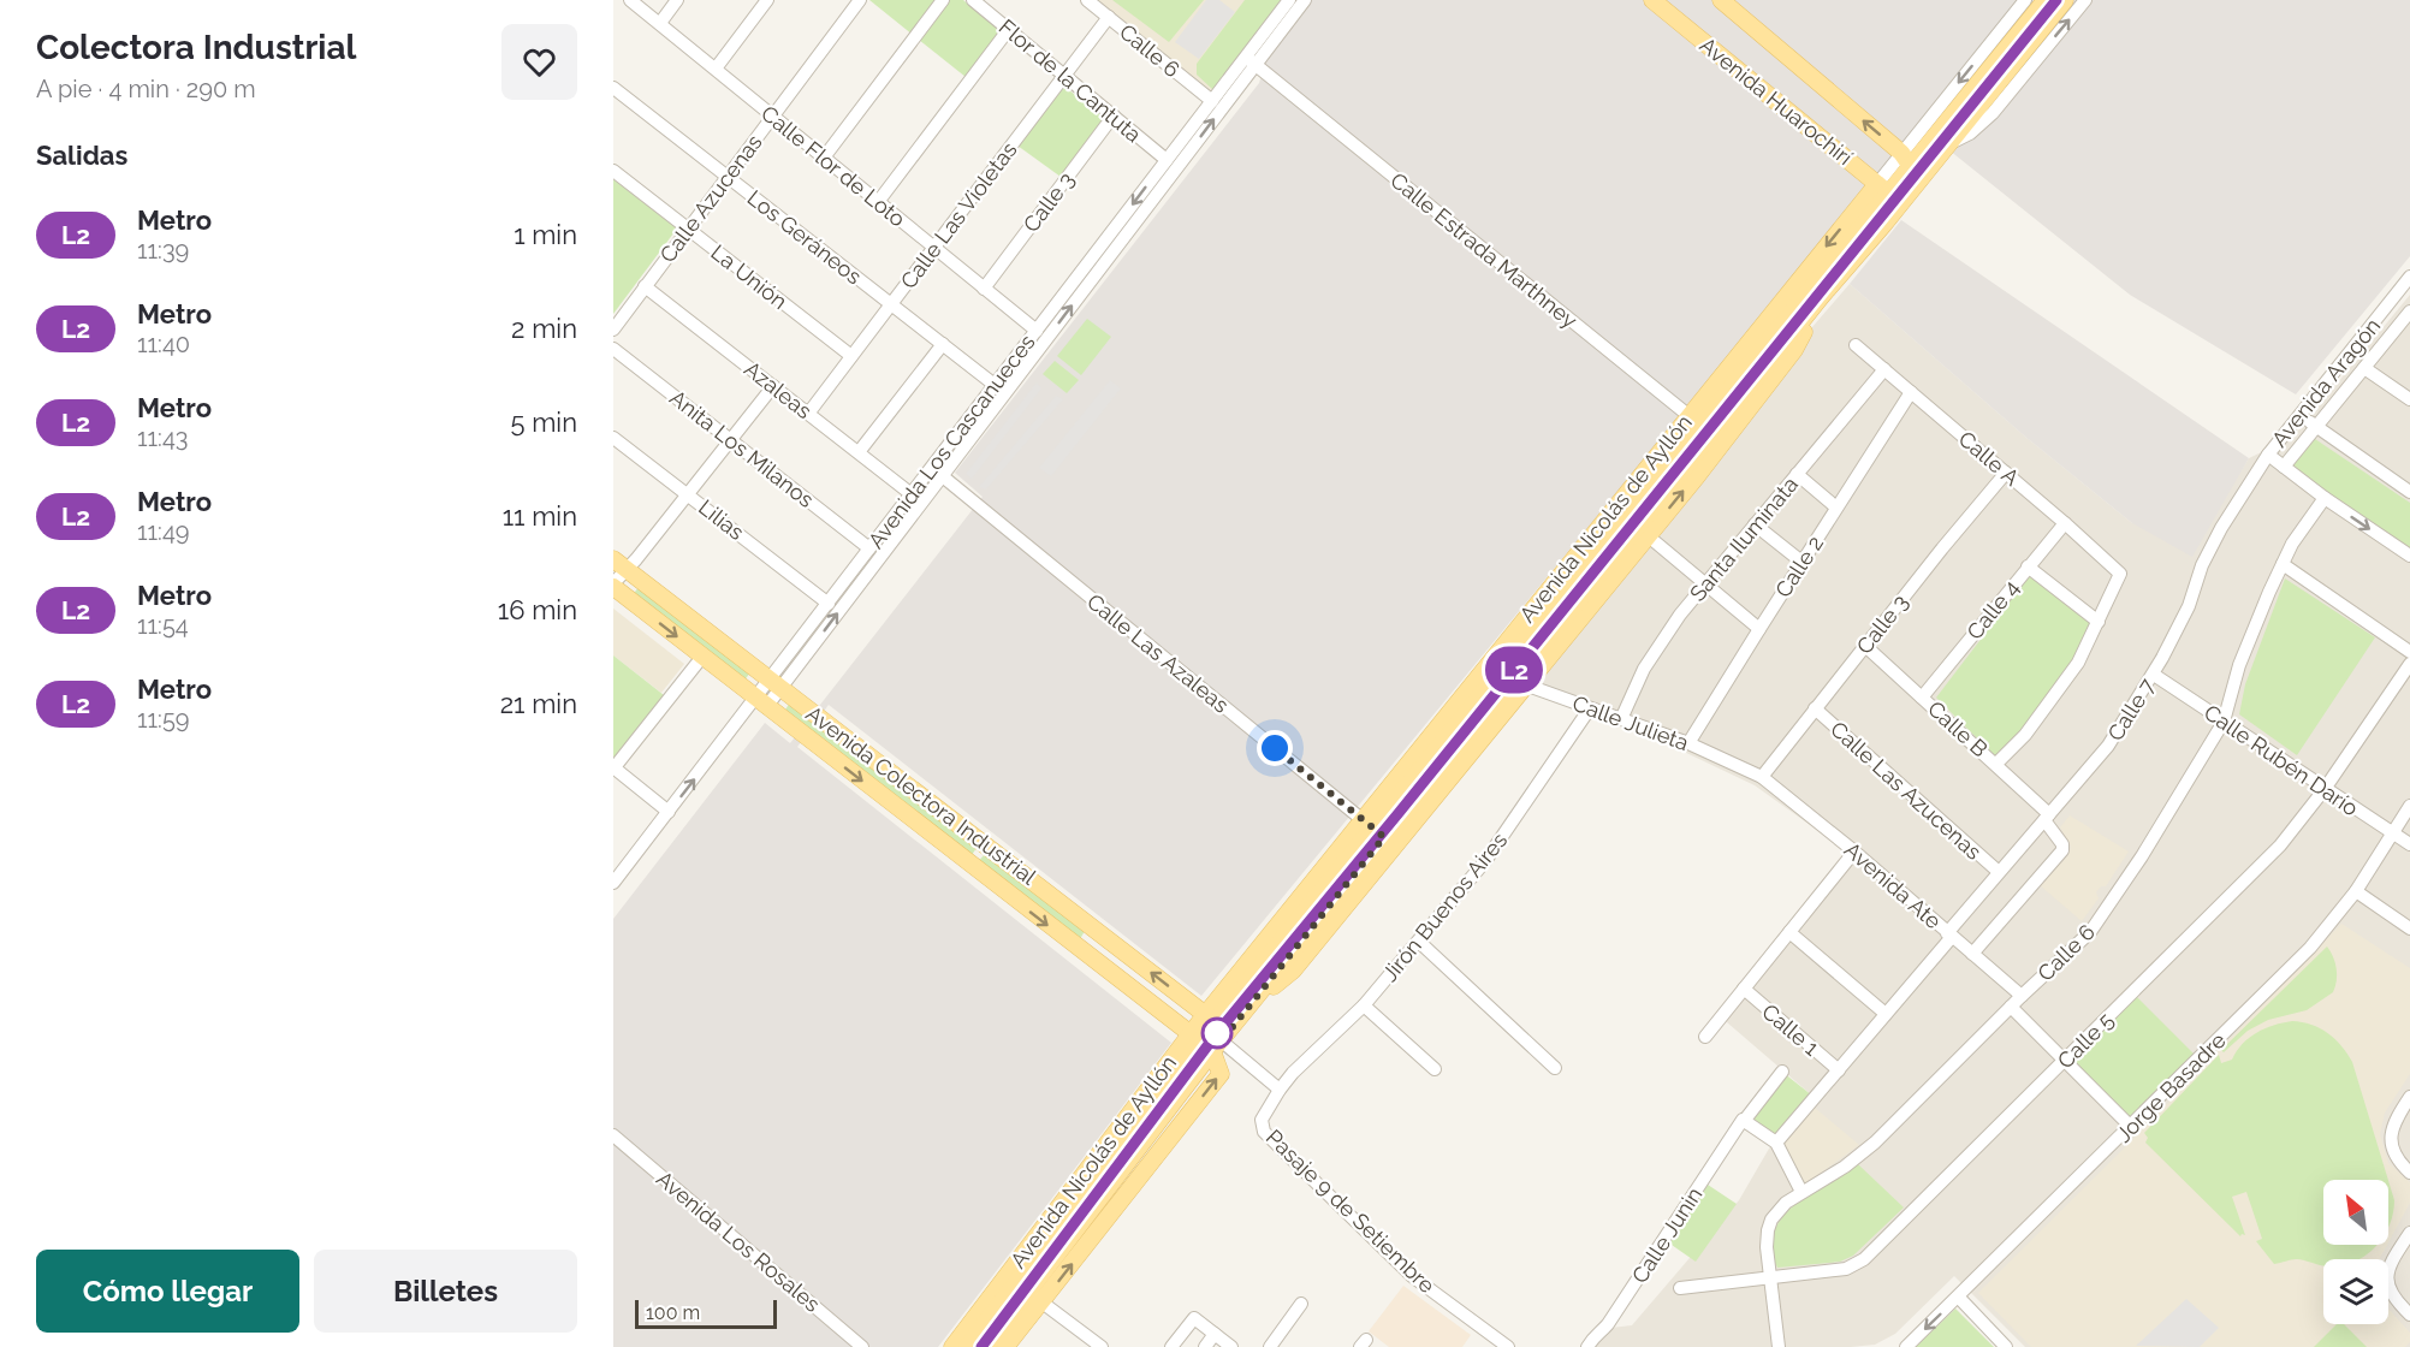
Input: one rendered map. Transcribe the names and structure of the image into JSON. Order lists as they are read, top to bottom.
{
  "streets": {
    "main road": ["Avenida Huarochirí", "Avenida Nicolás de Ayllón", "Avenida Colectora Industrial"],
    "street": [
      "Calle 6",
      "Flor de la Cantuta",
      "Calle Flor de Loto",
      "Calle Azucenas",
      "Calle 3",
      "Calle Las Violetas",
      "Los Geráneos",
      "Calle Estrada Marthney",
      "La Unión",
      "Avenida Aragón",
      "Azaleas",
      "Avenida Los Cascanueces",
      "Anita Los Milanos",
      "Calle A",
      "Lilias",
      "Santa Iluminata",
      "Calle 2",
      "Calle 4",
      "Calle Las Azaleas",
      "Calle 7",
      "Calle Julieta",
      "Calle B",
      "Calle Rubén Darío",
      "Calle Las Azucenas",
      "Avenida Ate",
      "Jirón Buenos Aires",
      "Calle 1",
      "Calle 5",
      "Jorge Basadre",
      "Pasaje 9 de Setiembre",
      "Calle Junin",
      "Avenida Los Rosales"
    ]
  },
  "crossings": [
    ["Calle 6", "Calle Las Violetas"],
    ["Calle 6", "Avenida Los Cascanueces"],
    ["Calle 6", "Calle Rubén Darío"],
    ["Calle 6", "Avenida Ate"],
    ["Calle 6", "Calle 5"],
    ["Flor de la Cantuta", "Calle 3"],
    ["Flor de la Cantuta", "Calle Las Violetas"],
    ["Flor de la Cantuta", "Avenida Los Cascanueces"],
    ["Avenida Huarochirí", "Avenida Nicolás de Ayllón"],
    ["Calle Flor de Loto", "Calle Azucenas"],
    ["Calle Flor de Loto", "Calle 3"],
    ["Calle Flor de Loto", "Calle Las Violetas"],
    ["Calle Flor de Loto", "Avenida Los Cascanueces"],
    ["Calle Azucenas", "Los Geráneos"],
    ["Calle Azucenas", "La Unión"],
    ["Calle Azucenas", "Azaleas"],
    ["Calle 3", "Calle A"],
    ["Calle 3", "Calle Julieta"],
    ["Calle 3", "Calle B"],
    ["Calle 3", "Calle Las Azucenas"],
    ["Calle 3", "Avenida Ate"],
    ["Calle Las Violetas", "Los Geráneos"],
    ["Calle Las Violetas", "La Unión"],
    ["Calle Las Violetas", "Azaleas"],
    ["Los Geráneos", "Avenida Los Cascanueces"],
    ["Calle Estrada Marthney", "Avenida Los Cascanueces"],
    ["Calle Estrada Marthney", "Avenida Nicolás de Ayllón"],
    ["Avenida Aragón", "Calle 7"],
    ["Azaleas", "Avenida Los Cascanueces"],
    ["Avenida Los Cascanueces", "Anita Los Milanos"],
    ["Avenida Los Cascanueces", "Lilias"],
    ["Avenida Los Cascanueces", "Calle Las Azaleas"],
    ["Avenida Los Cascanueces", "Avenida Colectora Industrial"],
    ["Calle A", "Santa Iluminata"],
    ["Calle A", "Calle 2"],
    ["Calle A", "Calle 4"],
    ["Avenida Nicolás de Ayllón", "Calle Las Azaleas"],
    ["Avenida Nicolás de Ayllón", "Calle Julieta"],
    ["Avenida Nicolás de Ayllón", "Avenida Colectora Industrial"],
    ["Santa Iluminata", "Calle Julieta"],
    ["Calle 2", "Calle Julieta"],
    ["Calle 4", "Calle B"],
    ["Calle 7", "Calle B"],
    ["Calle 7", "Calle Rubén Darío"],
    ["Calle 7", "Calle Las Azucenas"],
    ["Calle 7", "Avenida Ate"],
    ["Calle 7", "Calle 1"],
    ["Calle Julieta", "Avenida Ate"],
    ["Calle Julieta", "Jirón Buenos Aires"],
    ["Calle B", "Avenida Ate"],
    ["Calle Rubén Darío", "Calle 5"],
    ["Calle Rubén Darío", "Jorge Basadre"],
    ["Jirón Buenos Aires", "Pasaje 9 de Setiembre"]
  ],
  "lines": ["metro line L2"],
  "scale_bar": "100 m",
  "north": "top left",
  "page": {
    "heading": [
      ["Colectora Industrial", "A pie · 4 min · 290 m"],
      "Salidas"
    ],
    "on_map": "L2",
    "list": [
      {
        "mark": "L2",
        "name": "Metro",
        "note": "11:39",
        "value": "1 min"
      },
      {
        "mark": "L2",
        "name": "Metro",
        "note": "11:40",
        "value": "2 min"
      },
      {
        "mark": "L2",
        "name": "Metro",
        "note": "11:43",
        "value": "5 min"
      },
      {
        "mark": "L2",
        "name": "Metro",
        "note": "11:49",
        "value": "11 min"
      },
      {
        "mark": "L2",
        "name": "Metro",
        "note": "11:54",
        "value": "16 min"
      },
      {
        "mark": "L2",
        "name": "Metro",
        "note": "11:59",
        "value": "21 min"
      }
    ],
    "buttons": ["Cómo llegar", "Billetes"],
    "scale": "100 m"
  }
}
